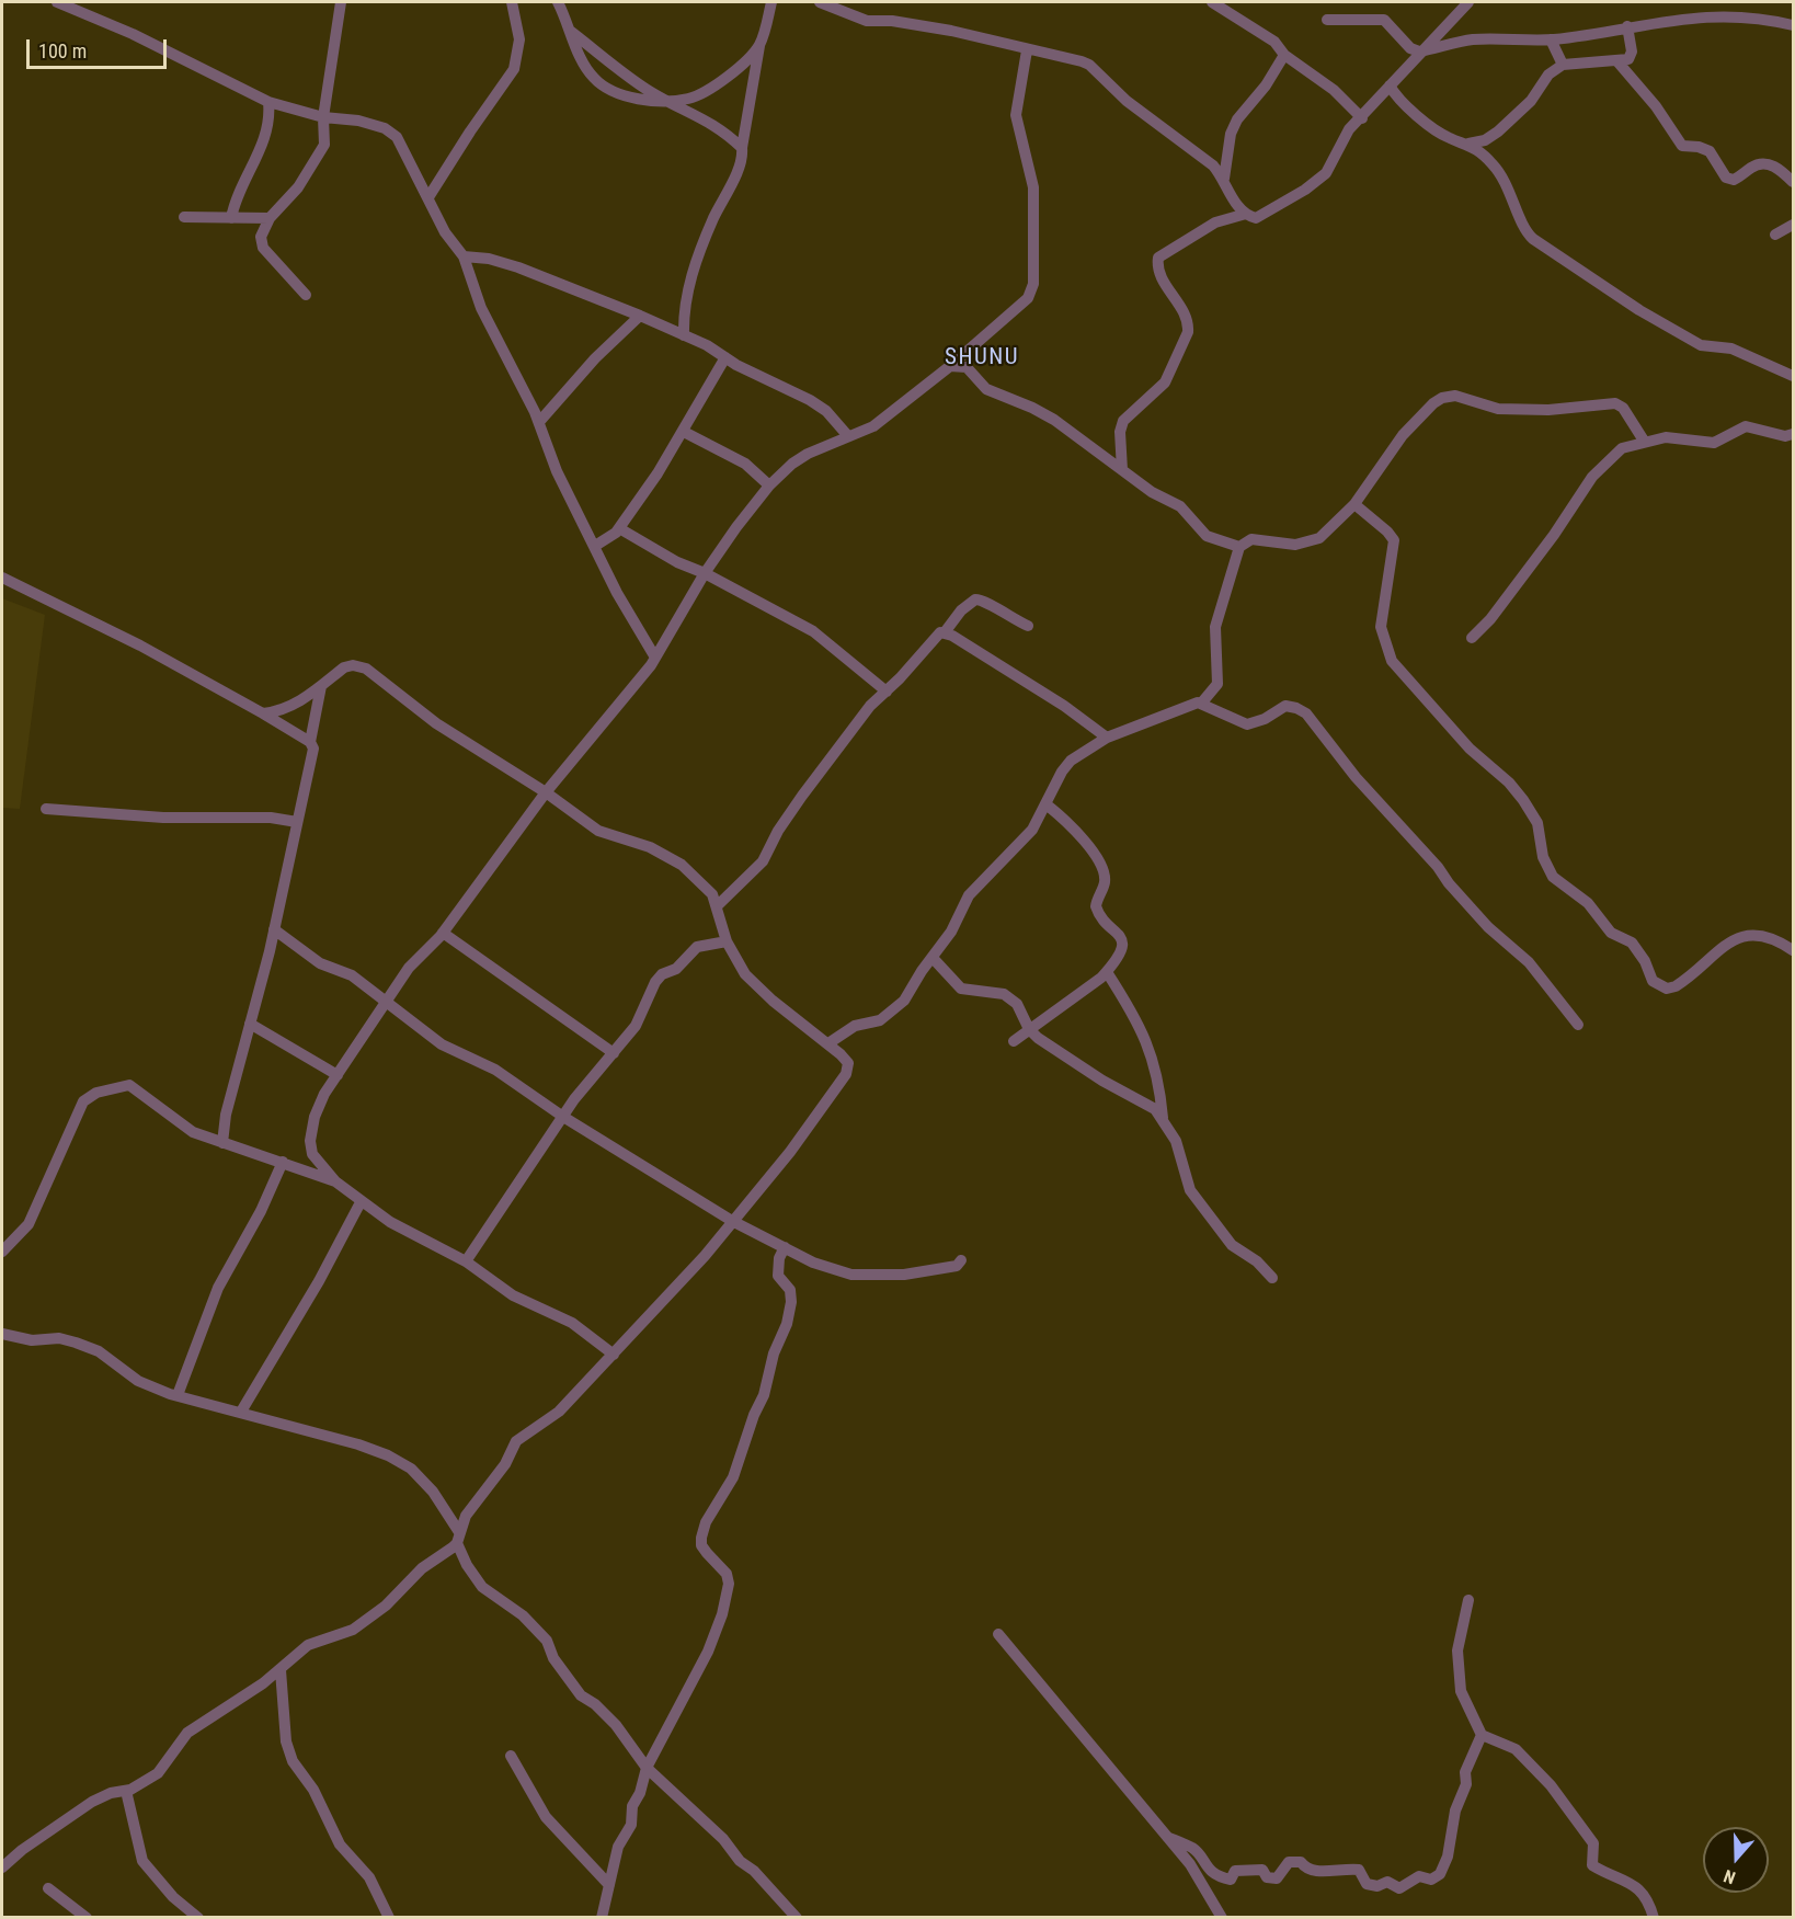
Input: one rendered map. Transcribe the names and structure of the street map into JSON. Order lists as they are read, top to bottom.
{
  "districts": ["SHUNU"],
  "scale_bar": "100 m",
  "north": "bottom"
}
